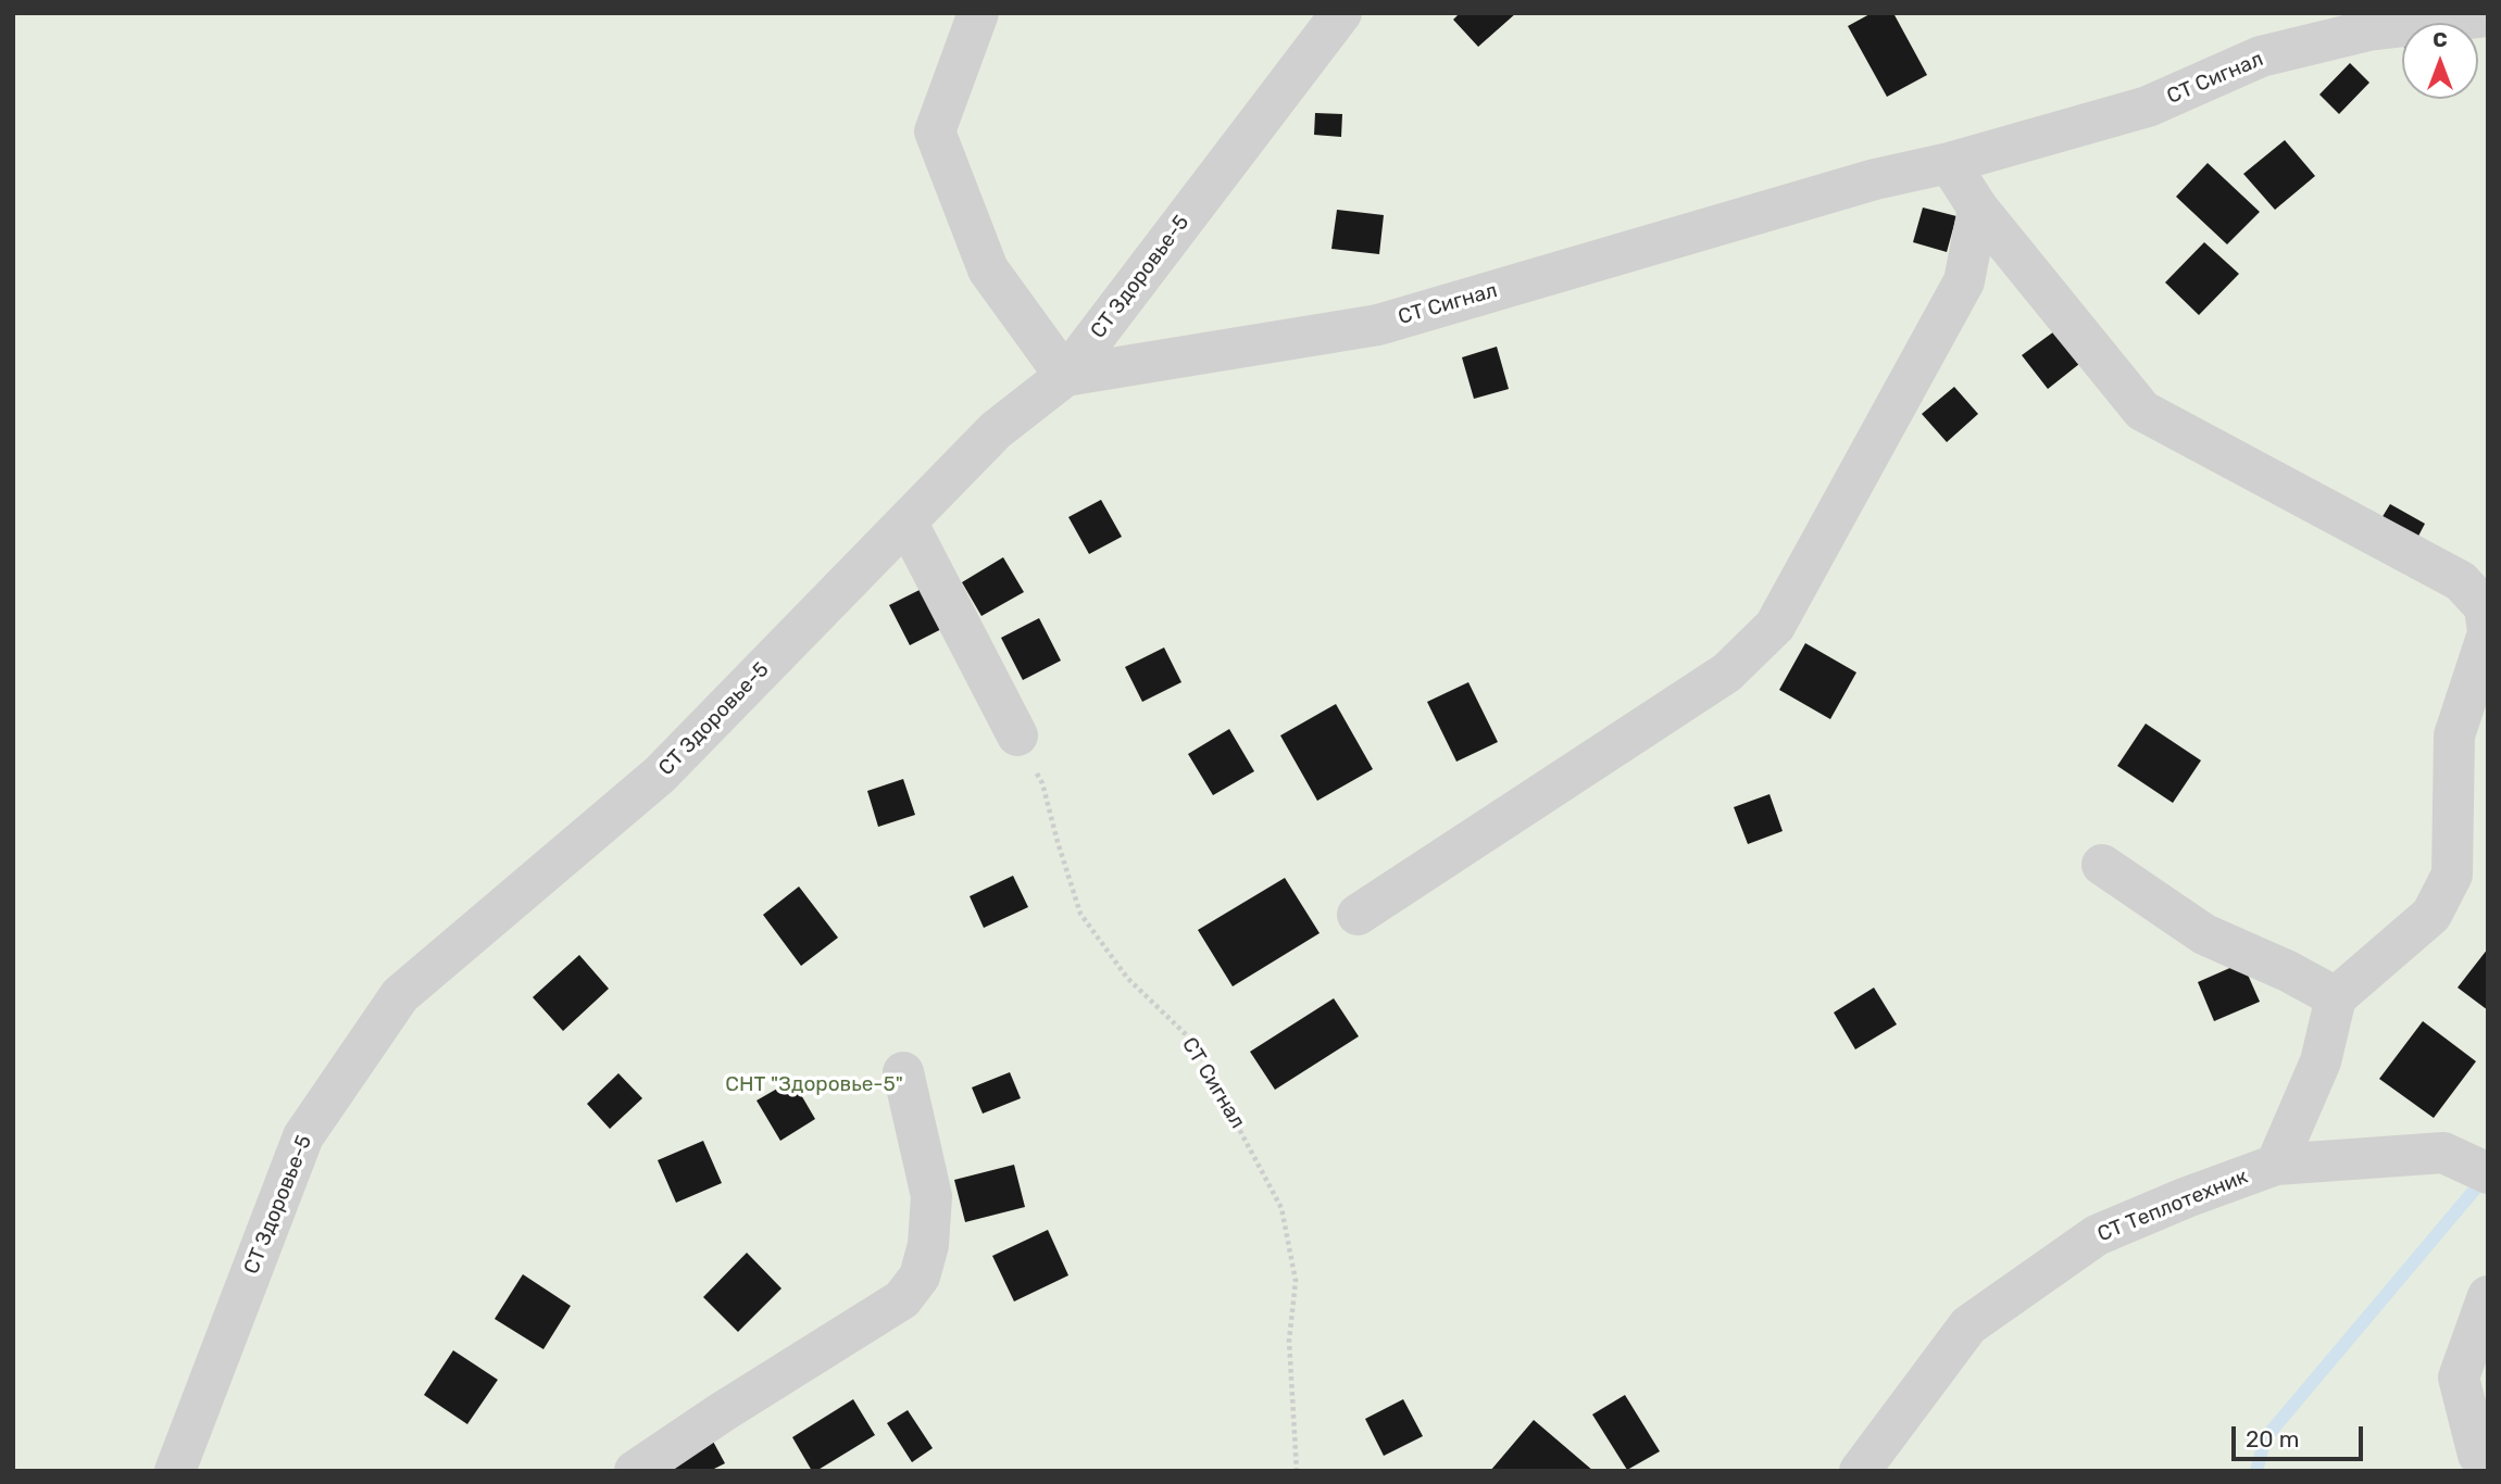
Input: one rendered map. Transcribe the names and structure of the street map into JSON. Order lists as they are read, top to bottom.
{
  "streets": {
    "lane": ["СТ Сигнал", "СТ Здоровье-5", "СТ Теплотехник"]
  },
  "crossings": [
    ["СТ Сигнал", "СТ Здоровье-5"]
  ],
  "parks": ["СНТ \"Здоровье-5\""],
  "scale_bar": "20 m",
  "north": "top"
}
